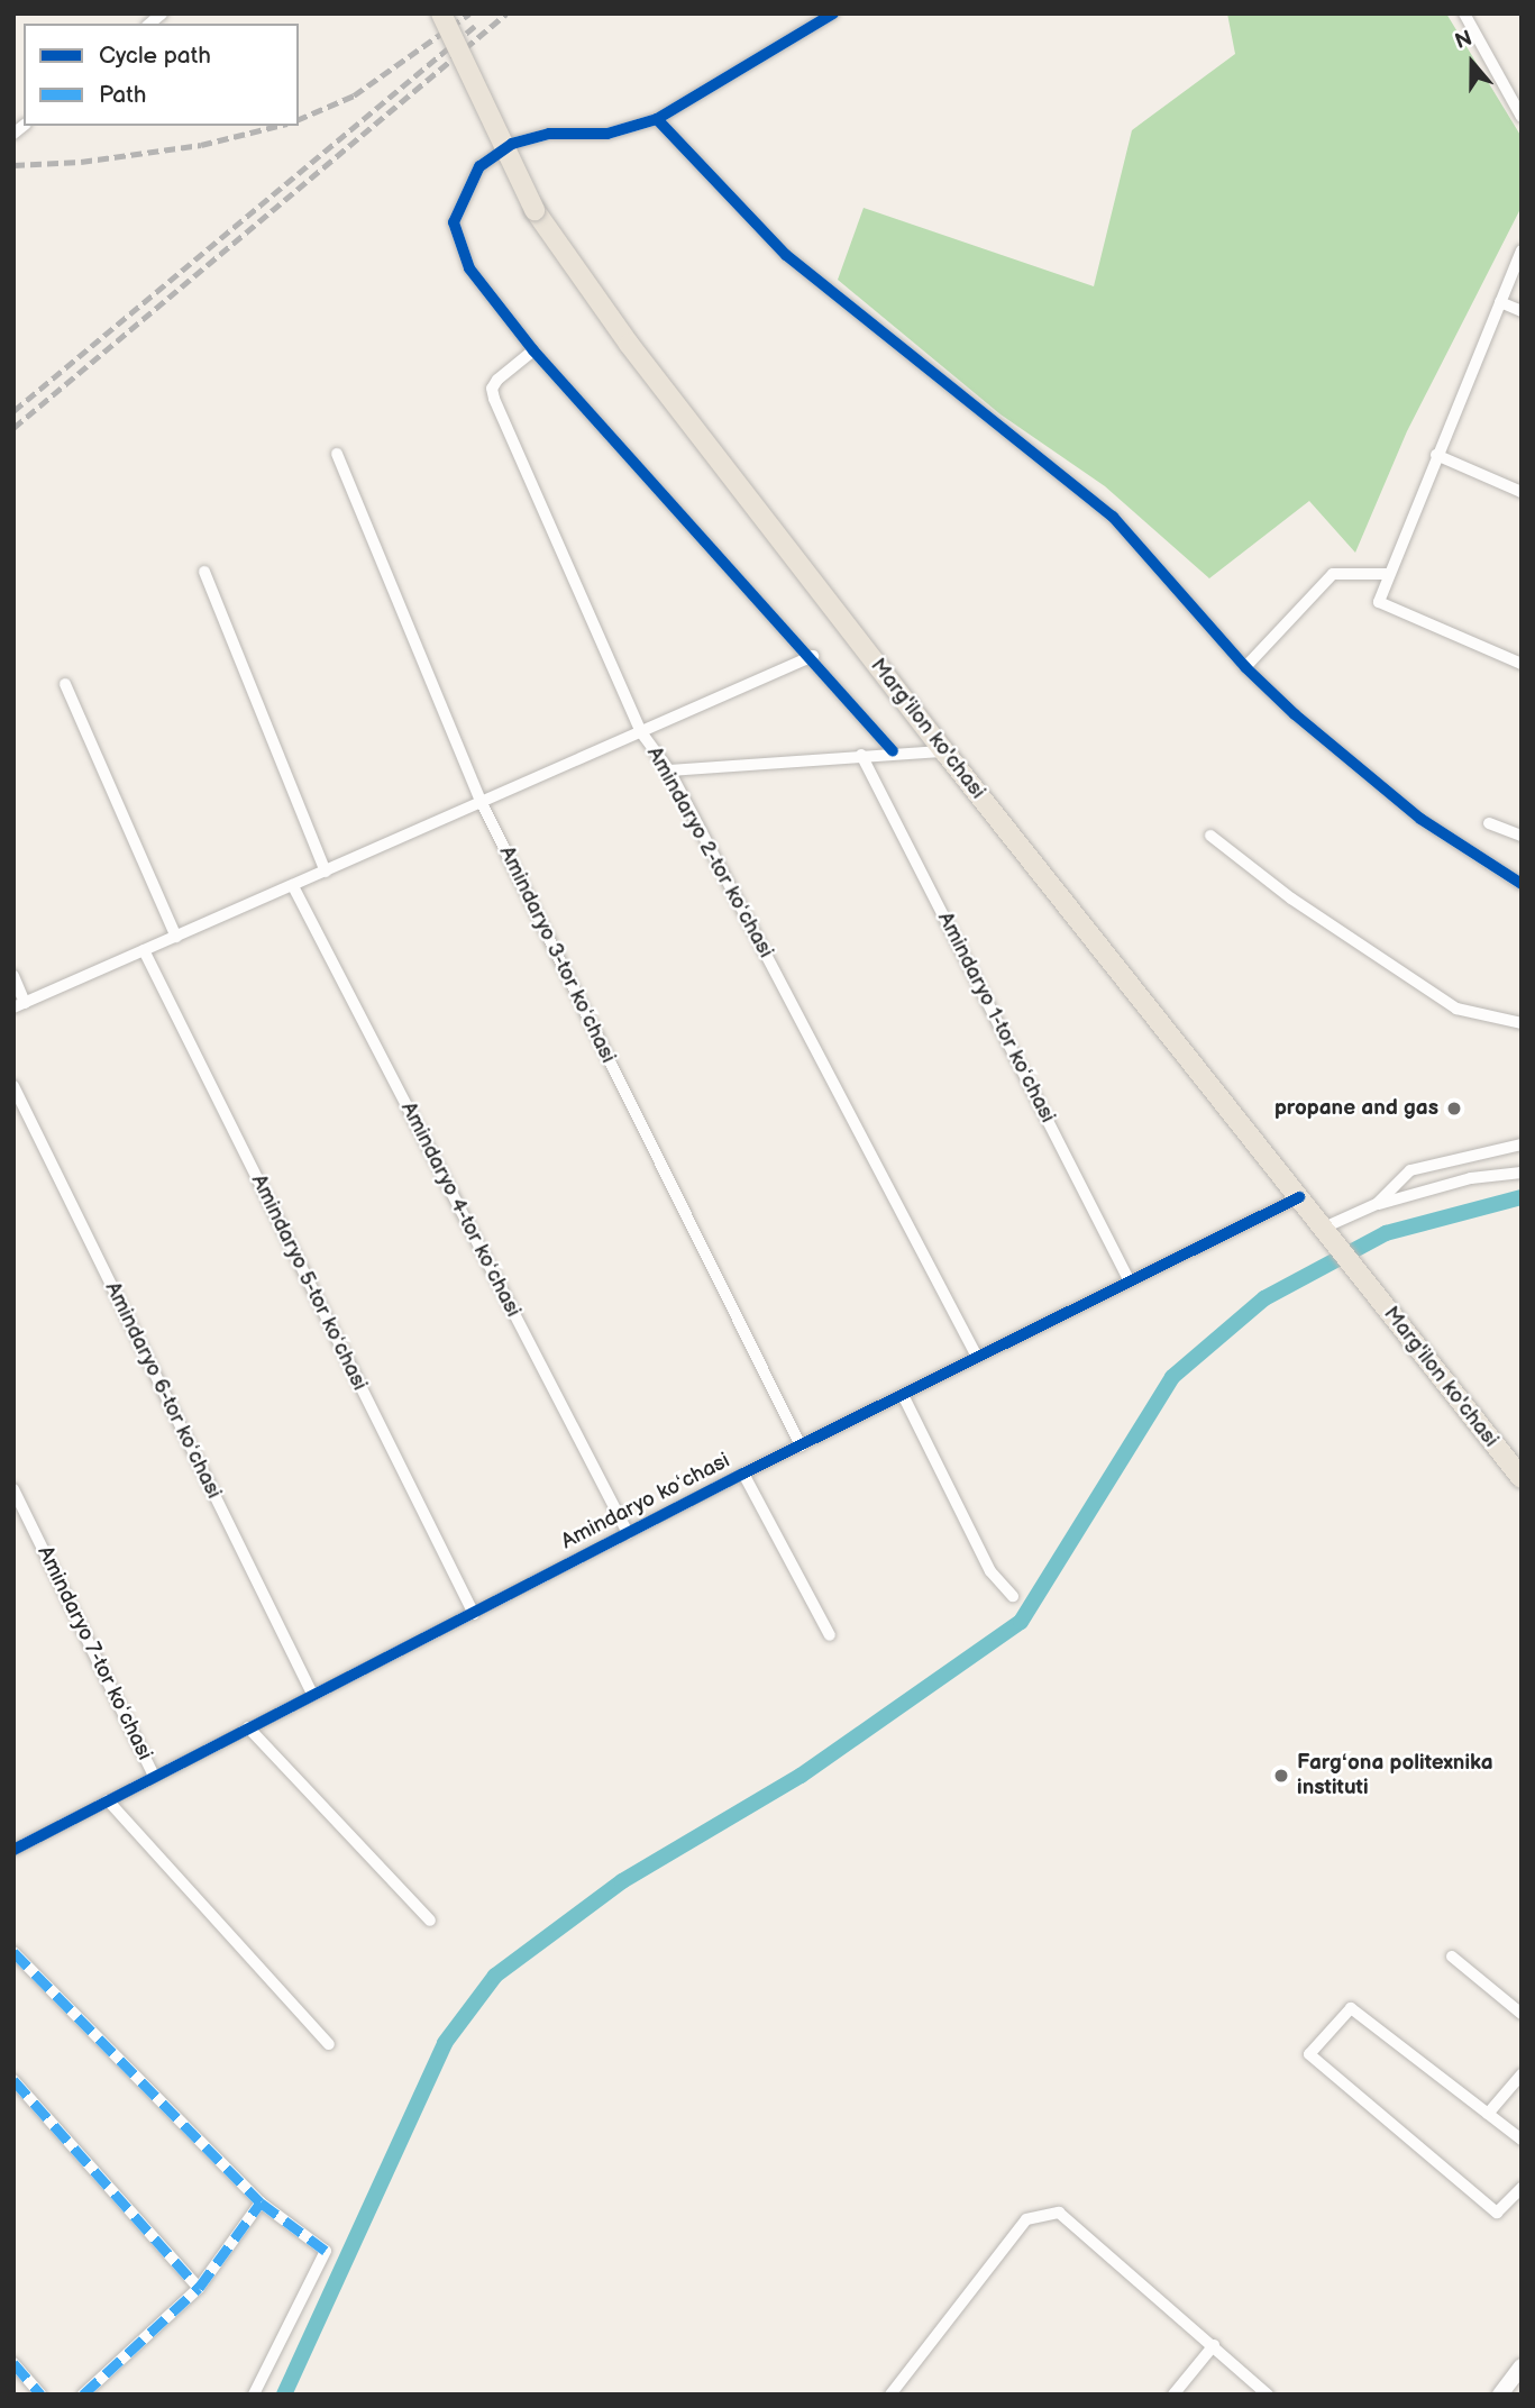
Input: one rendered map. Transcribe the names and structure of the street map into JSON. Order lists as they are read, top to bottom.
{
  "streets": {
    "main road": ["Marg'ilon ko'chasi"],
    "street": [
      "Amindaryo 2-tor koʻchasi",
      "Amindaryo 3-tor koʻchasi",
      "Amindaryo 1-tor koʻchasi",
      "Amindaryo 4-tor koʻchasi",
      "Amindaryo 5-tor koʻchasi",
      "Amindaryo 6-tor koʻchasi",
      "Amindaryo koʻchasi",
      "Amindaryo 7-tor koʻchasi"
    ]
  },
  "crossings": [
    ["Marg'ilon ko'chasi", "Amindaryo koʻchasi"],
    ["Amindaryo 2-tor koʻchasi", "Amindaryo koʻchasi"],
    ["Amindaryo 3-tor koʻchasi", "Amindaryo koʻchasi"],
    ["Amindaryo 1-tor koʻchasi", "Amindaryo koʻchasi"],
    ["Amindaryo 4-tor koʻchasi", "Amindaryo koʻchasi"],
    ["Amindaryo 5-tor koʻchasi", "Amindaryo koʻchasi"],
    ["Amindaryo 6-tor koʻchasi", "Amindaryo koʻchasi"],
    ["Amindaryo koʻchasi", "Amindaryo 7-tor koʻchasi"]
  ],
  "places": ["propane and gas", "Fargʻona politexnika instituti"],
  "legend": ["Cycle path", "Path"],
  "north": "top"
}
